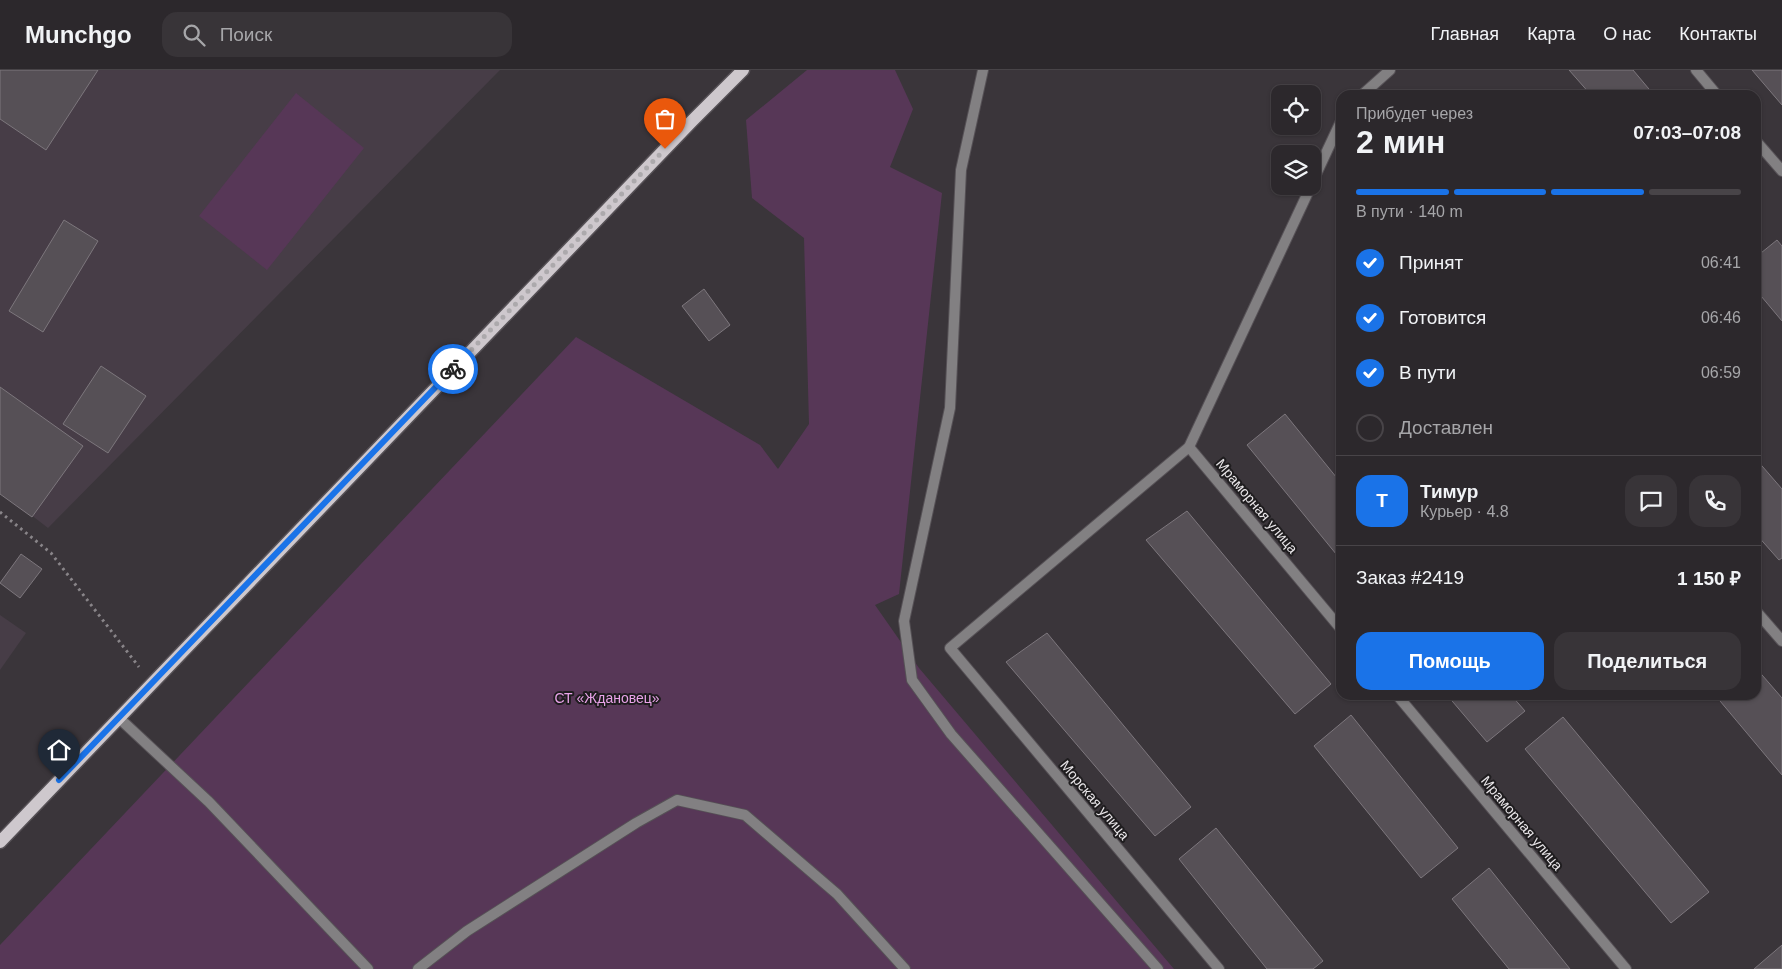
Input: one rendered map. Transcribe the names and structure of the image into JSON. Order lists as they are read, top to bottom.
{
  "streets": {
    "street": ["Мраморная улица", "Морская улица"]
  },
  "crossings": [
    ["Мраморная улица", "Морская улица"]
  ],
  "parks": ["СТ «Ждановец»"],
  "page": {
    "header": "Munchgo",
    "search": "Поиск",
    "nav": [
      "Главная",
      "Карта",
      "О нас",
      "Контакты"
    ],
    "heading": ["2 мин", "Прибудет через", "07:03–07:08"],
    "panel": [
      "Тимур",
      "Курьер · 4.8",
      "Заказ #2419",
      "1 150 ₽"
    ],
    "bar": "В пути · 140 m",
    "list": [
      ["Принят", "06:41"],
      ["Готовится", "06:46"],
      ["В пути", "06:59"],
      "Доставлен"
    ],
    "round": "Т",
    "buttons": ["Помощь", "Поделиться"]
  }
}
